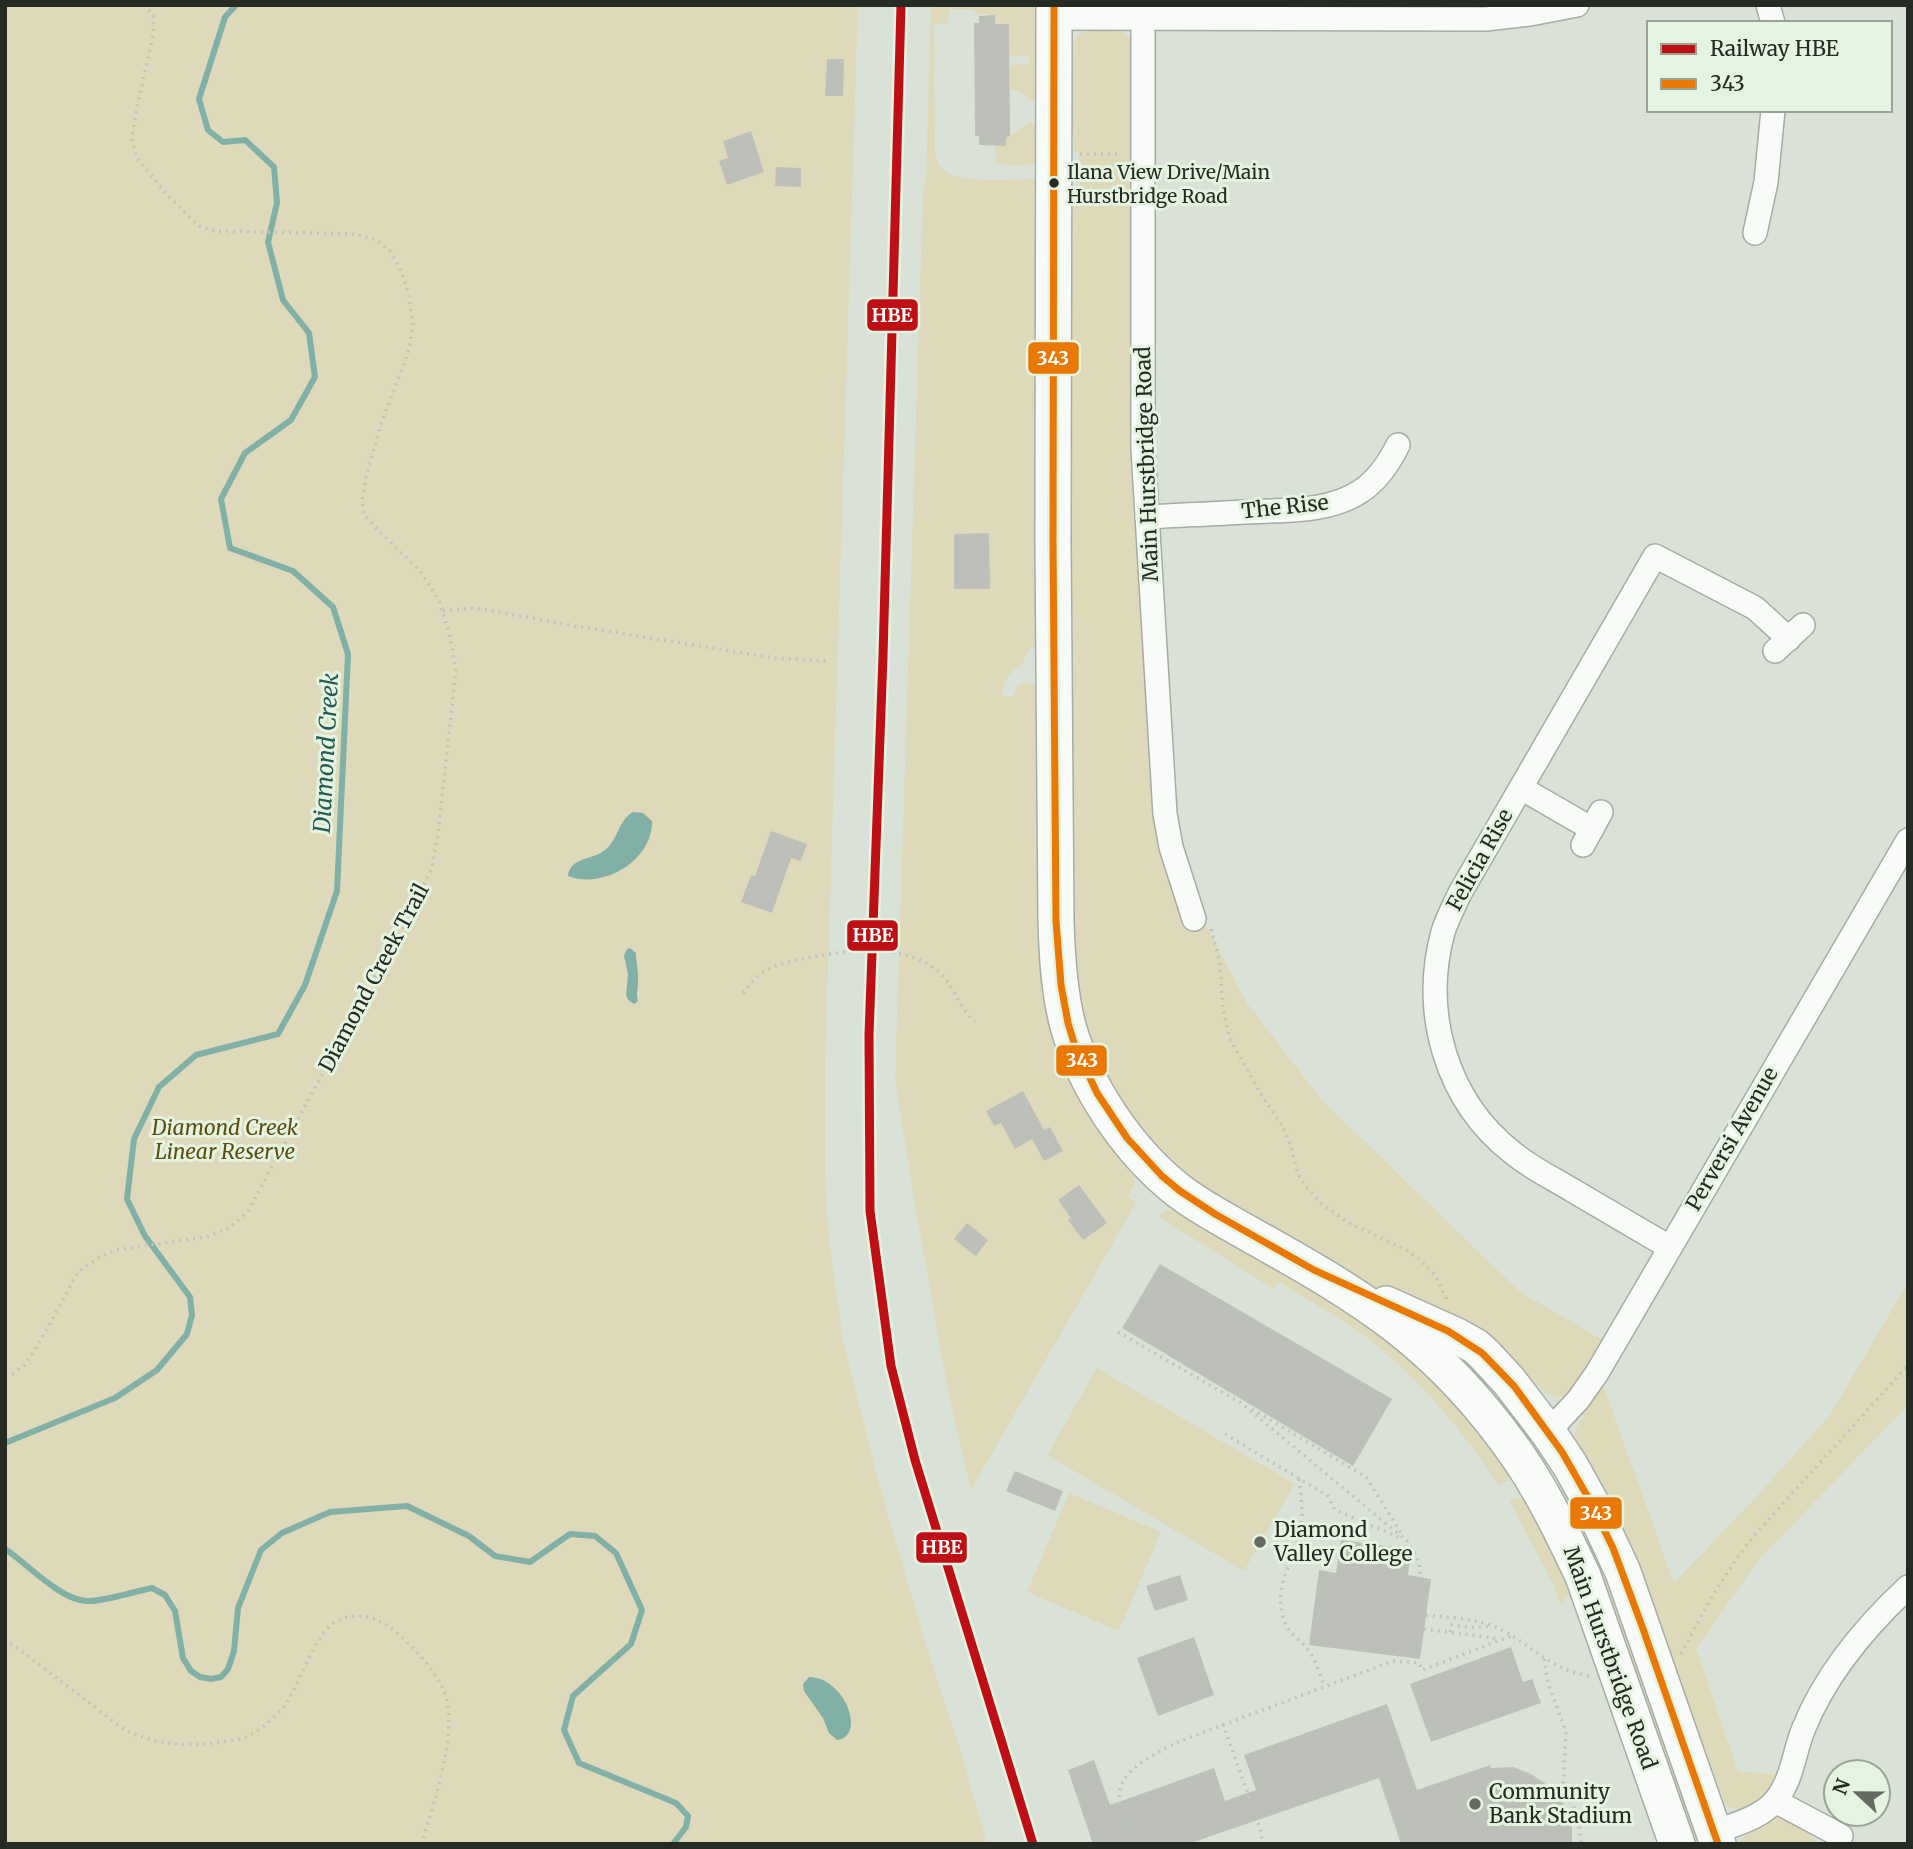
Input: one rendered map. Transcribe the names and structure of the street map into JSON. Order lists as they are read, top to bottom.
{
  "streets": {
    "main road": ["Main Hurstbridge Road"],
    "street": ["The Rise", "Felicia Rise", "Perversi Avenue"],
    "path": ["Diamond Creek Trail"]
  },
  "crossings": [
    ["Main Hurstbridge Road", "The Rise"],
    ["Main Hurstbridge Road", "Perversi Avenue"],
    ["Felicia Rise", "Perversi Avenue"]
  ],
  "water": ["Diamond Creek"],
  "parks": ["Diamond Creek Linear Reserve"],
  "places": ["Ilana View Drive/Main Hurstbridge Road", "Diamond Valley College", "Community Bank Stadium"],
  "lines": ["rail line HBE", "transit line 343"],
  "legend": ["Railway HBE", "343"],
  "north": "left"
}
